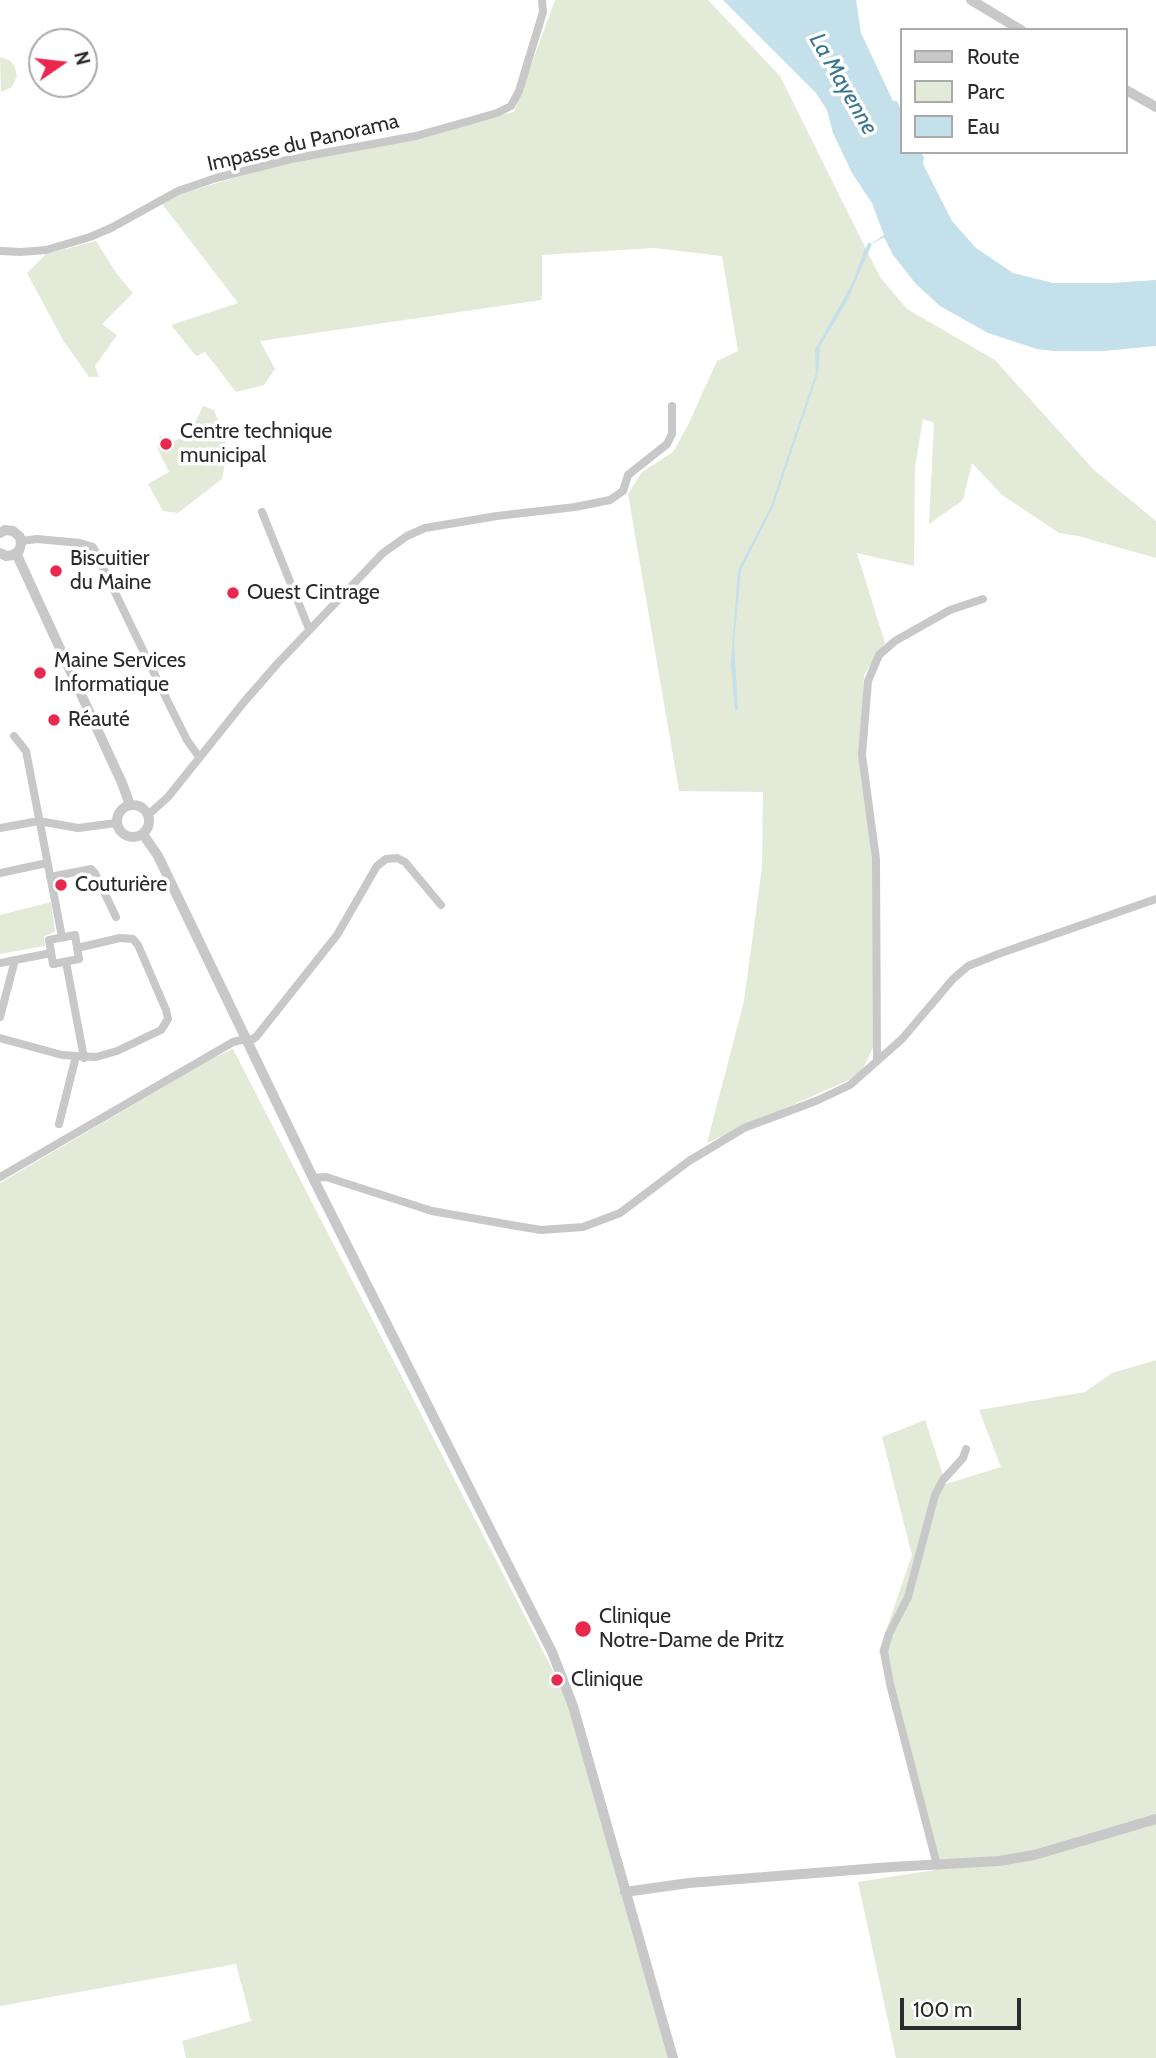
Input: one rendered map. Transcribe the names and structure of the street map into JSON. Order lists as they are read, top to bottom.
{
  "streets": {
    "street": ["Impasse du Panorama"]
  },
  "water": ["La Mayenne"],
  "places": [
    "Centre technique municipal",
    "Biscuitier du Maine",
    "Ouest Cintrage",
    "Maine Services Informatique",
    "Réauté",
    "Couturière",
    "Clinique Notre-Dame de Pritz",
    "Clinique"
  ],
  "legend": ["Route", "Parc", "Eau"],
  "scale_bar": "100 m",
  "north": "right"
}
